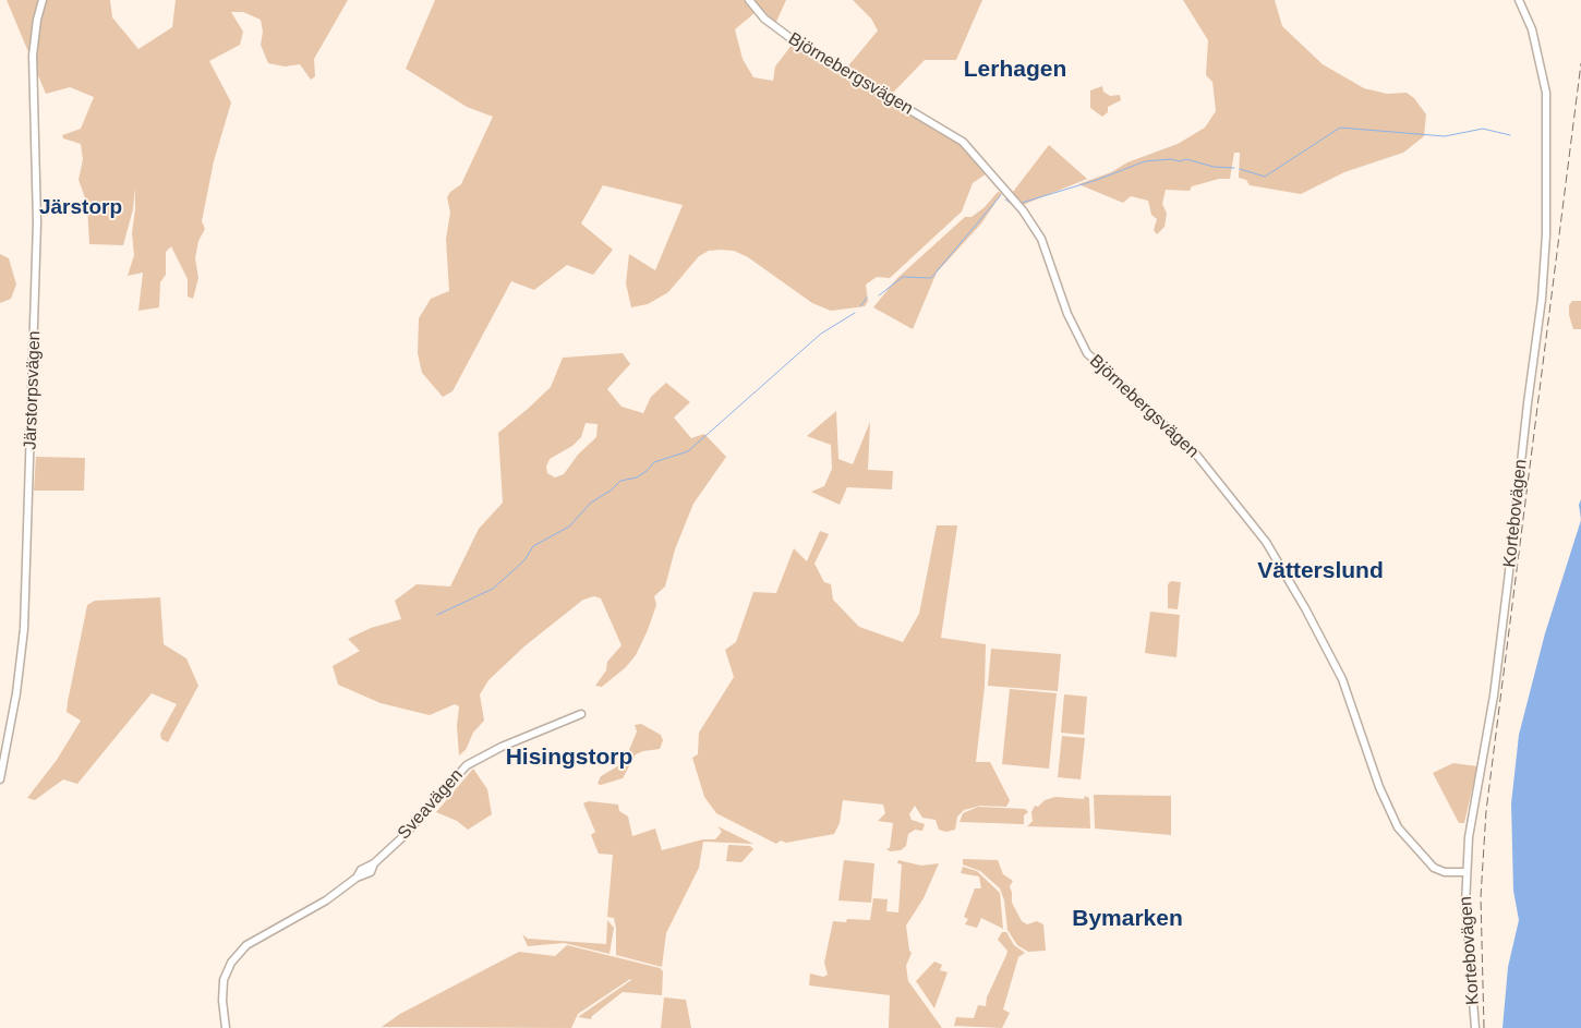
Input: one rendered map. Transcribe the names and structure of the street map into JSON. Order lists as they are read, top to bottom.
{
  "streets": {
    "street": [
      "Björnebergsvägen",
      "Järstorpsvägen",
      "Kortebovägen",
      "Sveavägen"
    ]
  },
  "crossings": [
    ["Björnebergsvägen", "Kortebovägen"]
  ],
  "districts": [
    "Lerhagen",
    "Järstorp",
    "Vätterslund",
    "Hisingstorp",
    "Bymarken"
  ]
}
